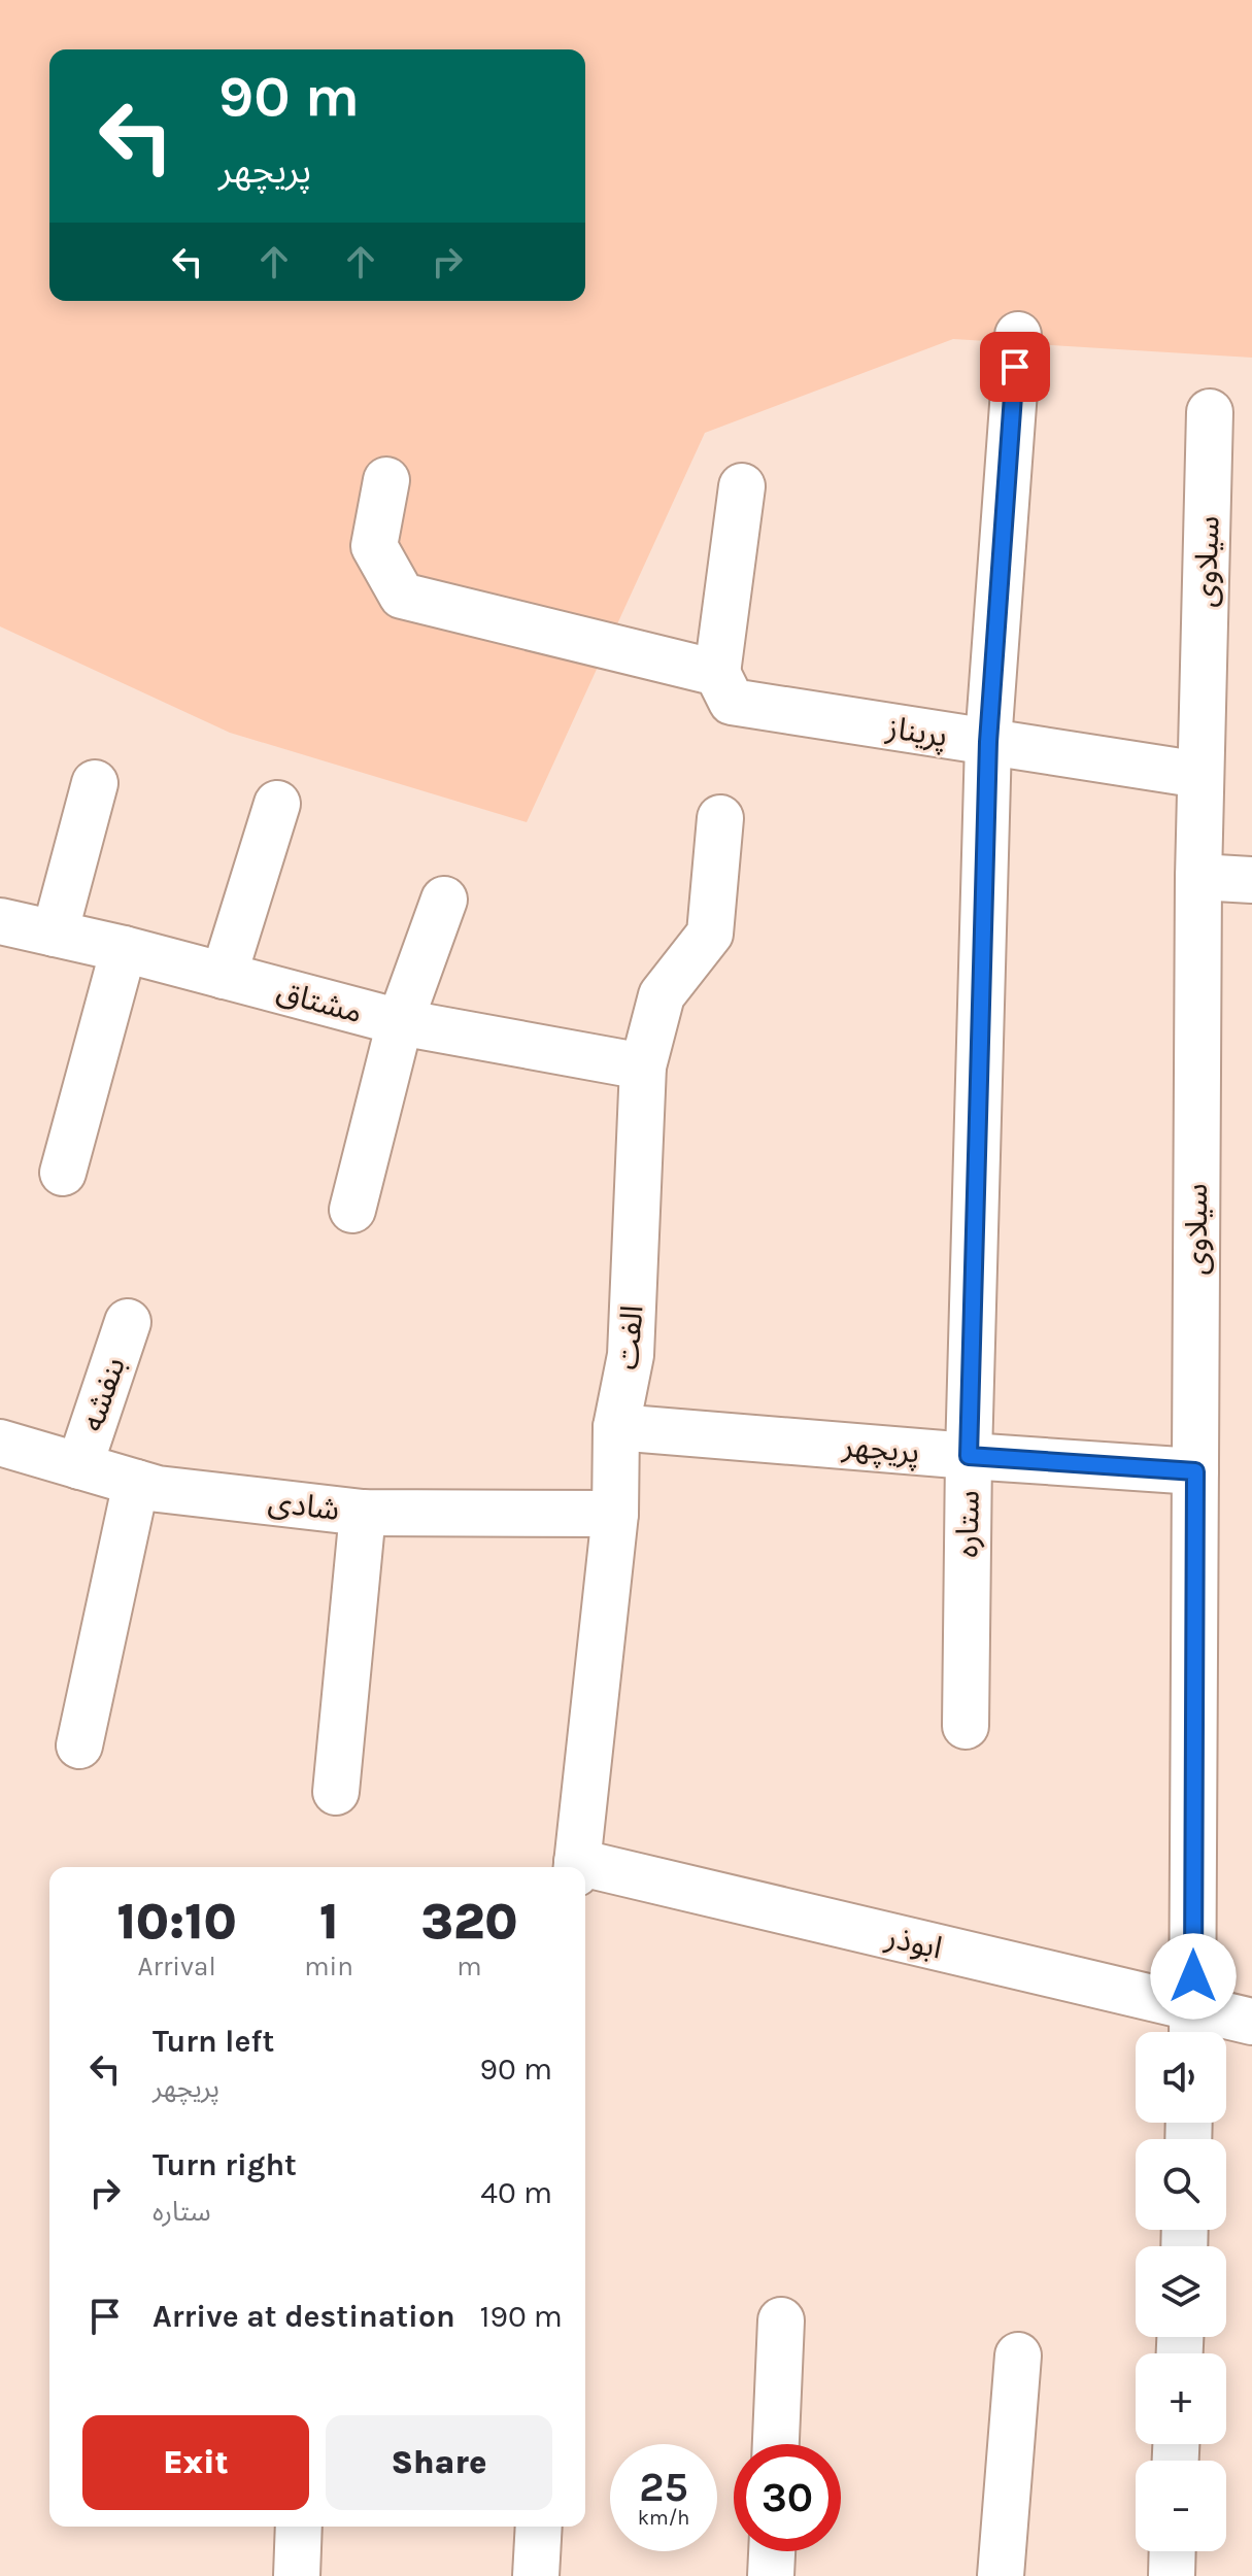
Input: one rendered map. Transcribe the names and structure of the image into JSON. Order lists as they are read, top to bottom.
{
  "streets": {
    "street": [
      "سیلاوی",
      "پریناز",
      "مشتاق",
      "الفت",
      "بنفشه",
      "پریچهر",
      "شادی",
      "ستاره",
      "ابوذر"
    ]
  },
  "crossings": [
    ["سیلاوی", "پریناز"],
    ["سیلاوی", "پریچهر"],
    ["سیلاوی", "ابوذر"],
    ["پریناز", "ستاره"],
    ["مشتاق", "الفت"],
    ["الفت", "پریچهر"],
    ["الفت", "شادی"],
    ["بنفشه", "شادی"],
    ["پریچهر", "ستاره"]
  ],
  "page": {
    "turn": ["90 m", "پریچهر"],
    "eta": [
      "10:10",
      "Arrival",
      "1",
      "min",
      "320",
      "m"
    ],
    "list": [
      {
        "name": "Turn left",
        "note": "پریچهر",
        "value": "90 m"
      },
      {
        "name": "Turn right",
        "note": "ستاره",
        "value": "40 m"
      },
      {
        "name": "Arrive at destination",
        "value": "190 m"
      }
    ],
    "map_buttons": ["+", "−"],
    "buttons": ["Exit", "Share"],
    "speed": "25 km/h",
    "limit": "30"
  }
}
